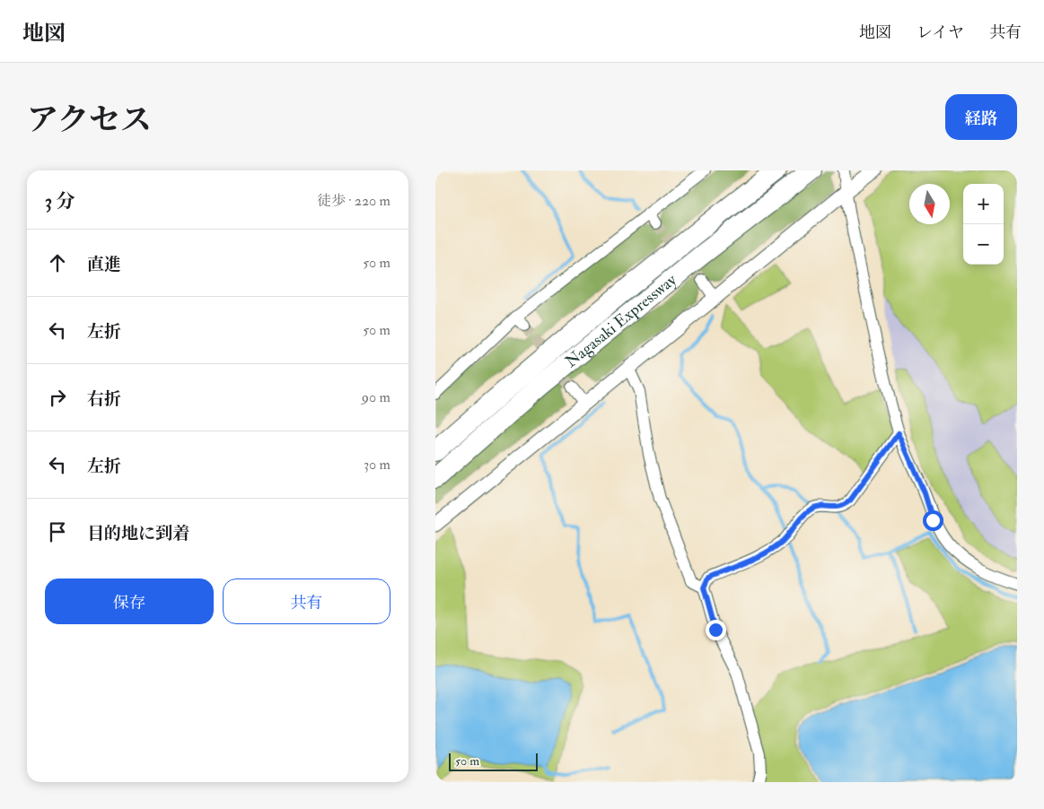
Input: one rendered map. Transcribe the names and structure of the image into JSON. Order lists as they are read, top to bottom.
{
  "streets": {
    "highway": ["Nagasaki Expressway"]
  },
  "scale_bar": "50 m",
  "north": "bottom",
  "page": {
    "header": "地図",
    "nav": ["地図", "レイヤ", "共有"],
    "title": "アクセス",
    "buttons": [
      "経路",
      ["保存", "共有"]
    ],
    "heading": ["3 分", "徒歩 · 220 m"],
    "map_buttons": ["+", "−"],
    "list": [
      ["直進", "50 m"],
      ["左折", "50 m"],
      ["右折", "90 m"],
      ["左折", "30 m"],
      "目的地に到着"
    ],
    "scale": "50 m"
  }
}
